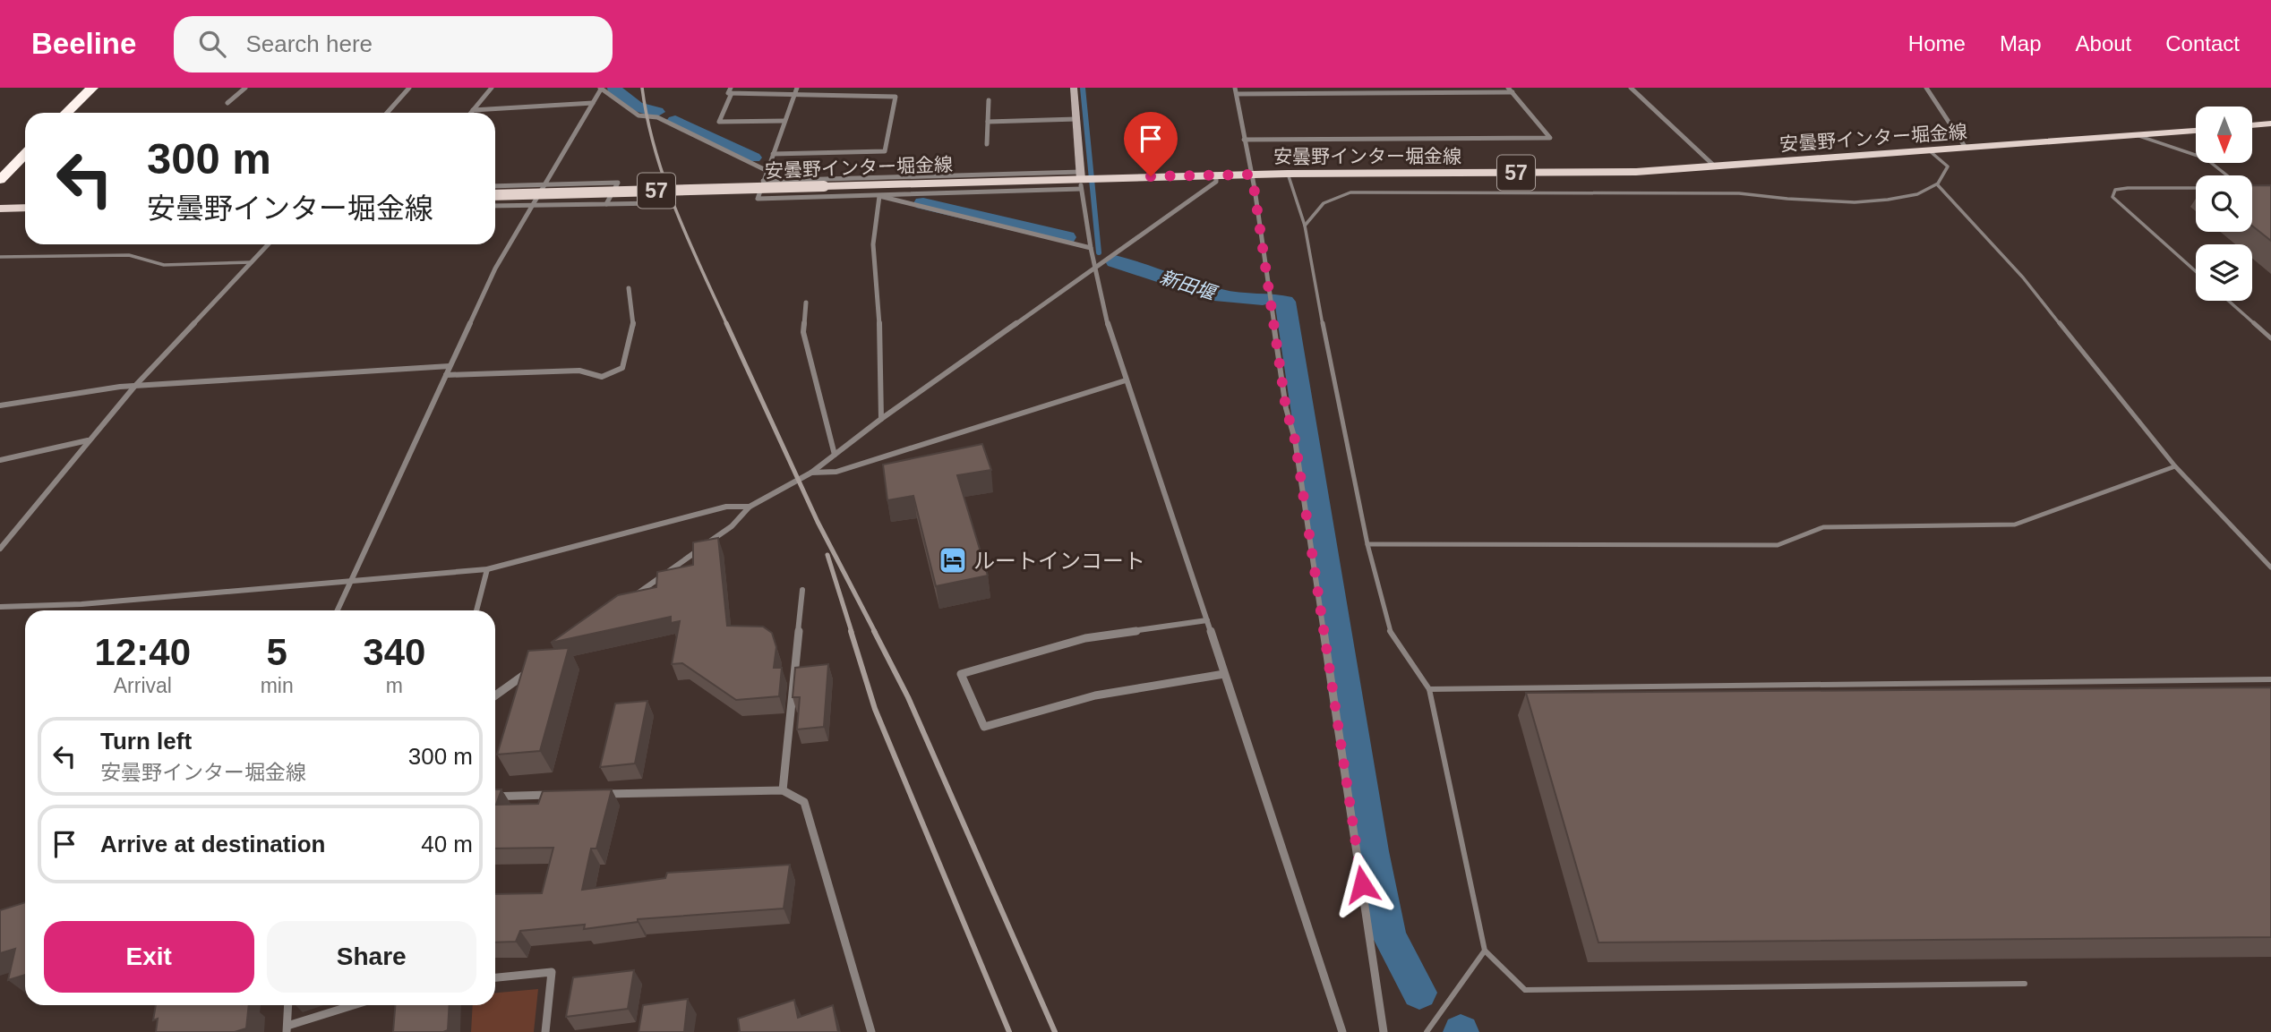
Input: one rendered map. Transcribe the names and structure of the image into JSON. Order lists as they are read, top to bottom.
{
  "streets": {
    "main road": ["安曇野インター堀金線", "57"]
  },
  "water": ["新田堰"],
  "places": {
    "hotel": ["ルートインコート"]
  },
  "north": "bottom",
  "page": {
    "header": "Beeline",
    "search": "Search here",
    "nav": [
      "Home",
      "Map",
      "About",
      "Contact"
    ],
    "turn": ["300 m", "安曇野インター堀金線"],
    "eta": [
      "12:40",
      "Arrival",
      "5",
      "min",
      "340",
      "m"
    ],
    "list": [
      {
        "name": "Turn left",
        "note": "安曇野インター堀金線",
        "value": "300 m"
      },
      {
        "name": "Arrive at destination",
        "value": "40 m"
      }
    ],
    "buttons": ["Exit", "Share"]
  }
}
